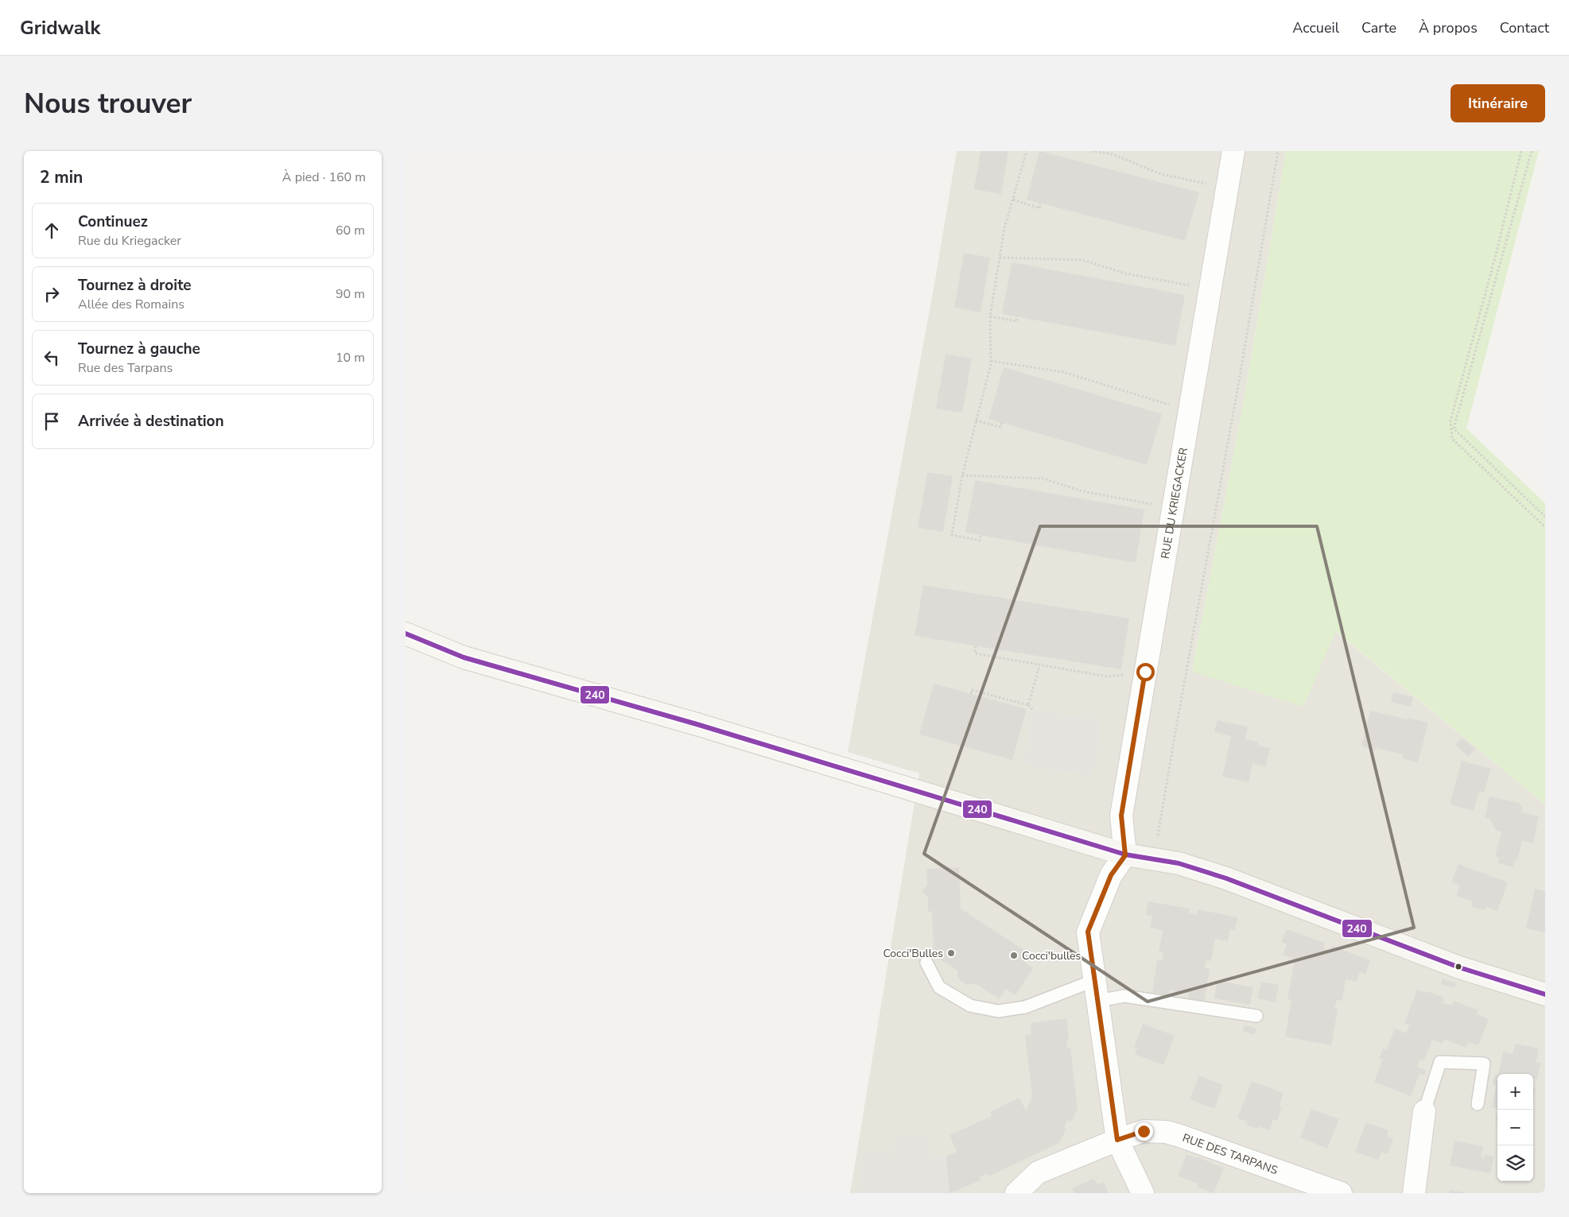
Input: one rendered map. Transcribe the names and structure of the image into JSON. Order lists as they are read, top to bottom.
{
  "streets": {
    "street": ["RUE DU KRIEGACKER", "RUE DES TARPANS"]
  },
  "places": ["Cocci'Bulles", "Cocci'bulles"],
  "lines": ["transit line 240"],
  "page": {
    "header": "Gridwalk",
    "nav": [
      "Accueil",
      "Carte",
      "À propos",
      "Contact"
    ],
    "buttons": "Itinéraire",
    "title": "Nous trouver",
    "heading": ["2 min", "À pied · 160 m"],
    "list": [
      ["Continuez", "Rue du Kriegacker", "60 m"],
      ["Tournez à droite", "Allée des Romains", "90 m"],
      ["Tournez à gauche", "Rue des Tarpans", "10 m"],
      "Arrivée à destination"
    ],
    "map_buttons": ["+", "−"]
  }
}
